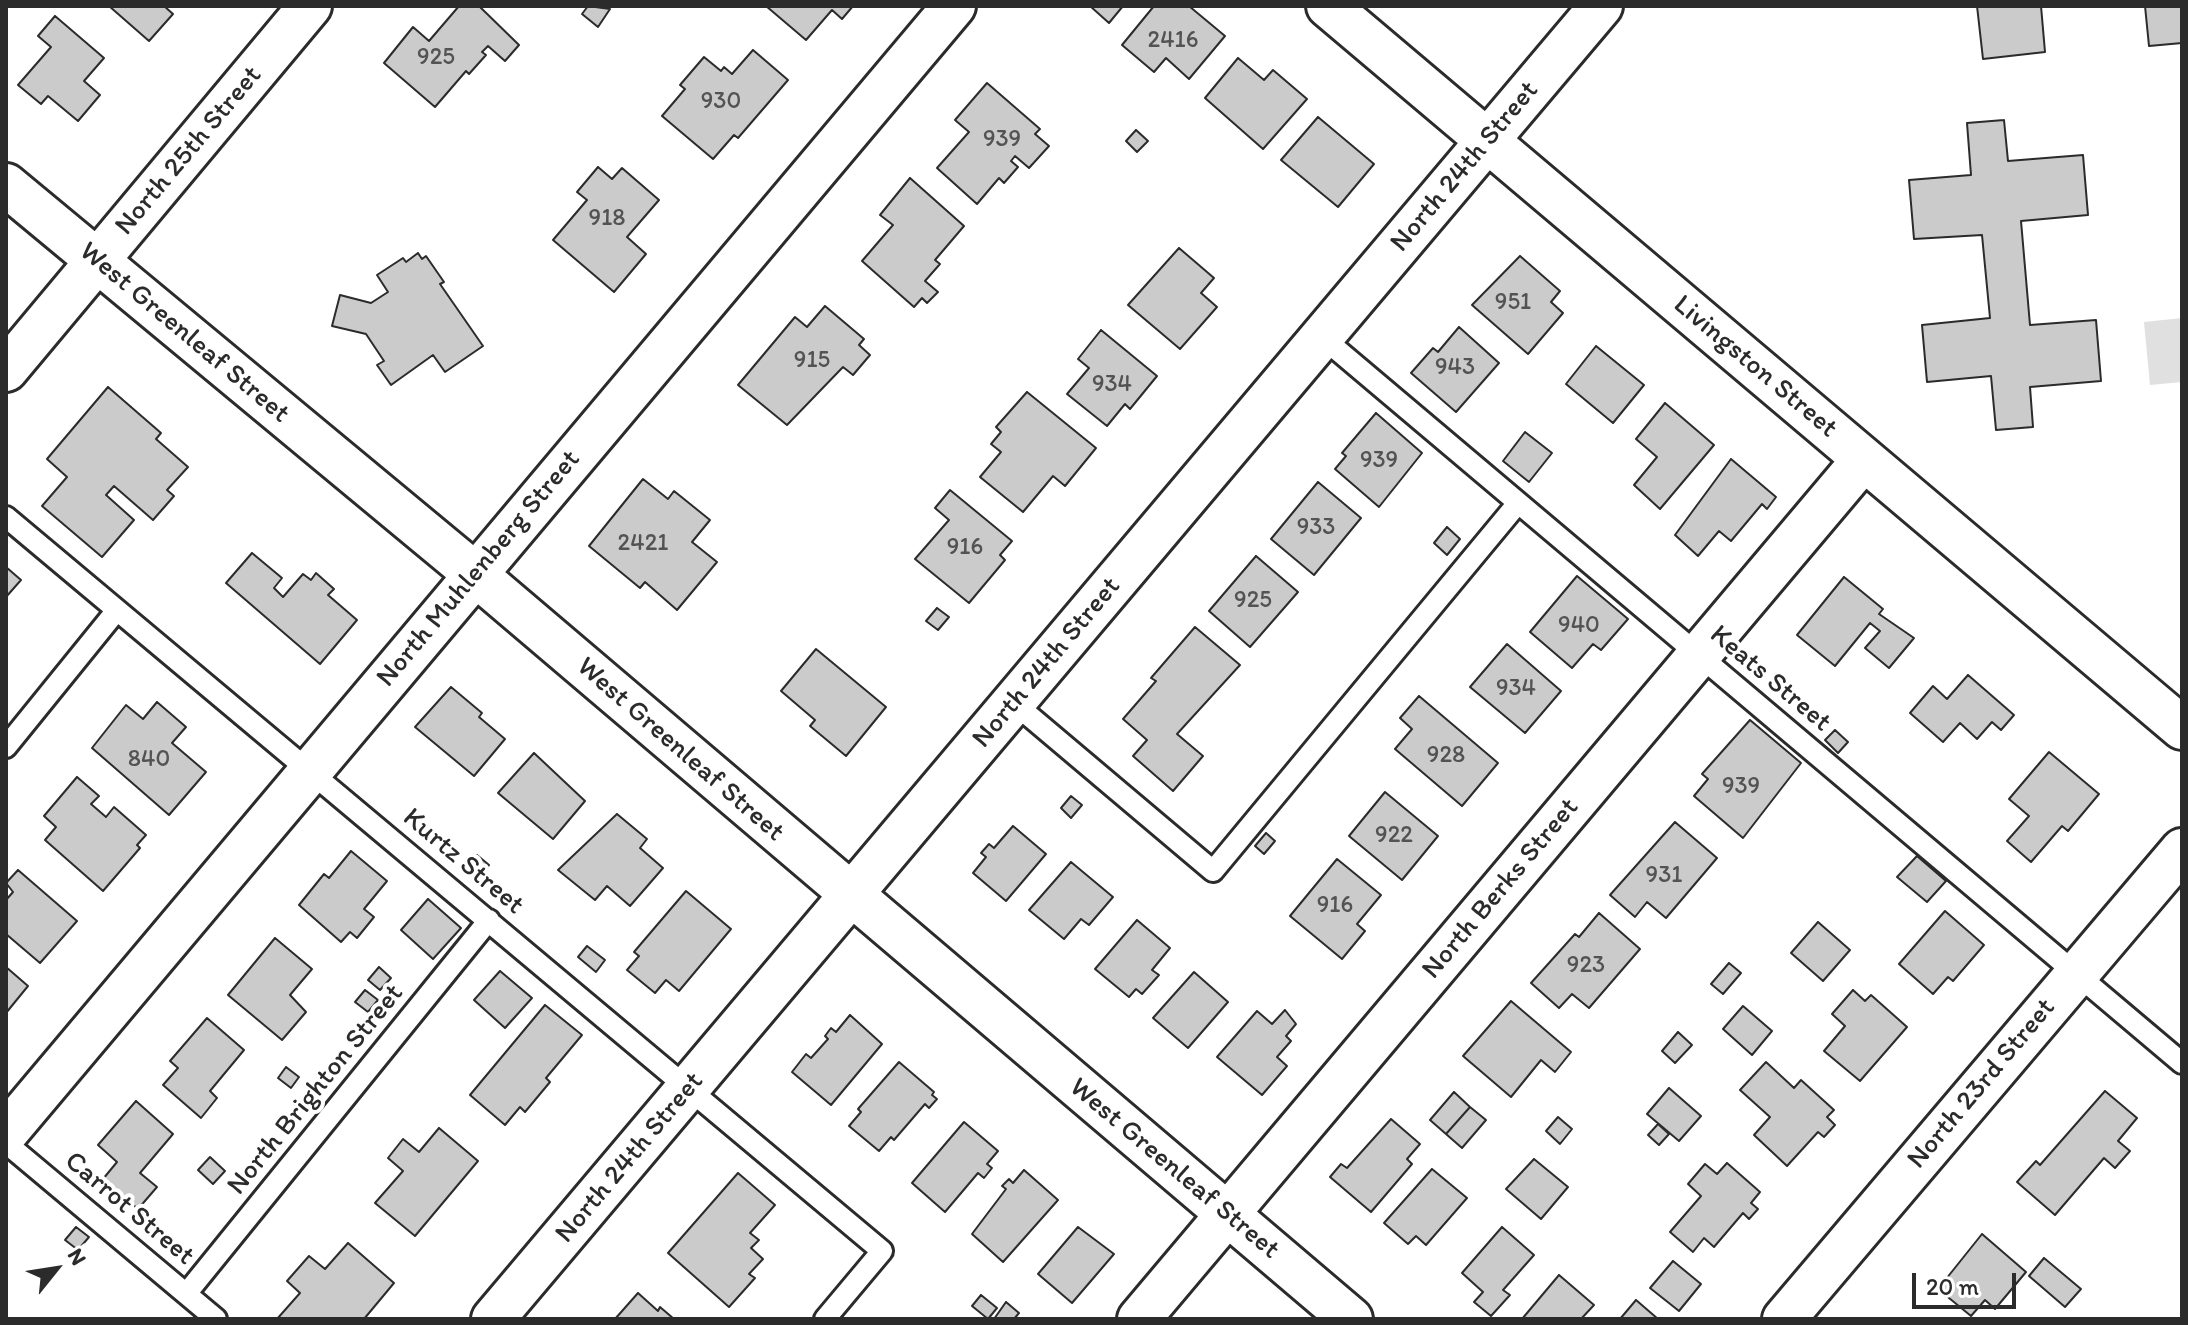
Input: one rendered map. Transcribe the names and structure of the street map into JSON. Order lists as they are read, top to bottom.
{
  "streets": {
    "street": [
      "North 25th Street",
      "North 24th Street",
      "West Greenleaf Street",
      "Livingston Street",
      "North Muhlenberg Street",
      "North Berks Street",
      "North 23rd Street"
    ],
    "lane": [
      "Keats Street",
      "Kurtz Street",
      "North Brighton Street",
      "Carrot Street"
    ]
  },
  "crossings": [
    ["North 25th Street", "West Greenleaf Street"],
    ["North 24th Street", "West Greenleaf Street"],
    ["North 24th Street", "Livingston Street"],
    ["North 24th Street", "Keats Street"],
    ["North 24th Street", "Kurtz Street"],
    ["West Greenleaf Street", "North Muhlenberg Street"],
    ["West Greenleaf Street", "North Berks Street"],
    ["Livingston Street", "North Berks Street"],
    ["North Muhlenberg Street", "Kurtz Street"],
    ["Keats Street", "North Berks Street"],
    ["Keats Street", "North 23rd Street"],
    ["Kurtz Street", "North Brighton Street"],
    ["North Brighton Street", "Carrot Street"]
  ],
  "house_numbers": [
    "2416",
    "925",
    "930",
    "939",
    "918",
    "951",
    "915",
    "943",
    "934",
    "939",
    "933",
    "2421",
    "916",
    "925",
    "940",
    "934",
    "928",
    "840",
    "939",
    "922",
    "931",
    "916",
    "923"
  ],
  "scale_bar": "20 m",
  "north": "top right"
}
